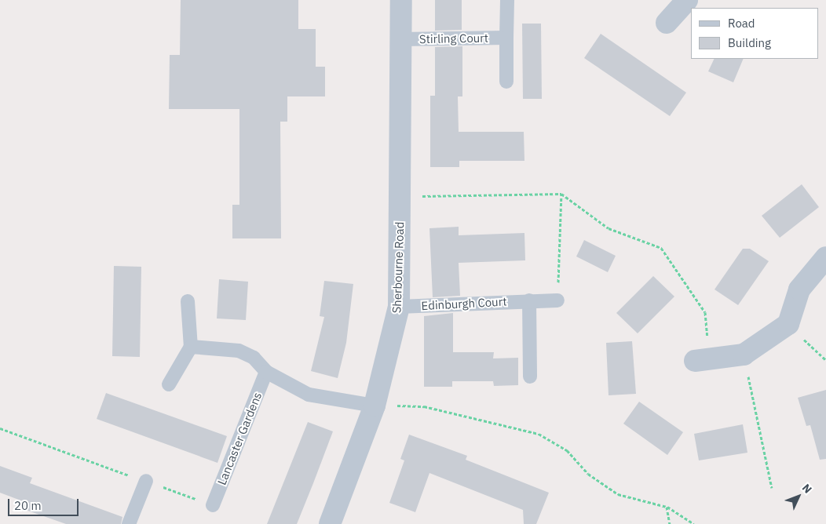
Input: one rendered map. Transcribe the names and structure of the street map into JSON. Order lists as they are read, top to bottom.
{
  "streets": {
    "street": ["Sherbourne Road"],
    "lane": ["Stirling Court", "Edinburgh Court", "Lancaster Gardens"]
  },
  "crossings": [
    ["Stirling Court", "Sherbourne Road"],
    ["Sherbourne Road", "Edinburgh Court"]
  ],
  "legend": ["Road", "Building"],
  "scale_bar": "20 m",
  "north": "top right"
}
